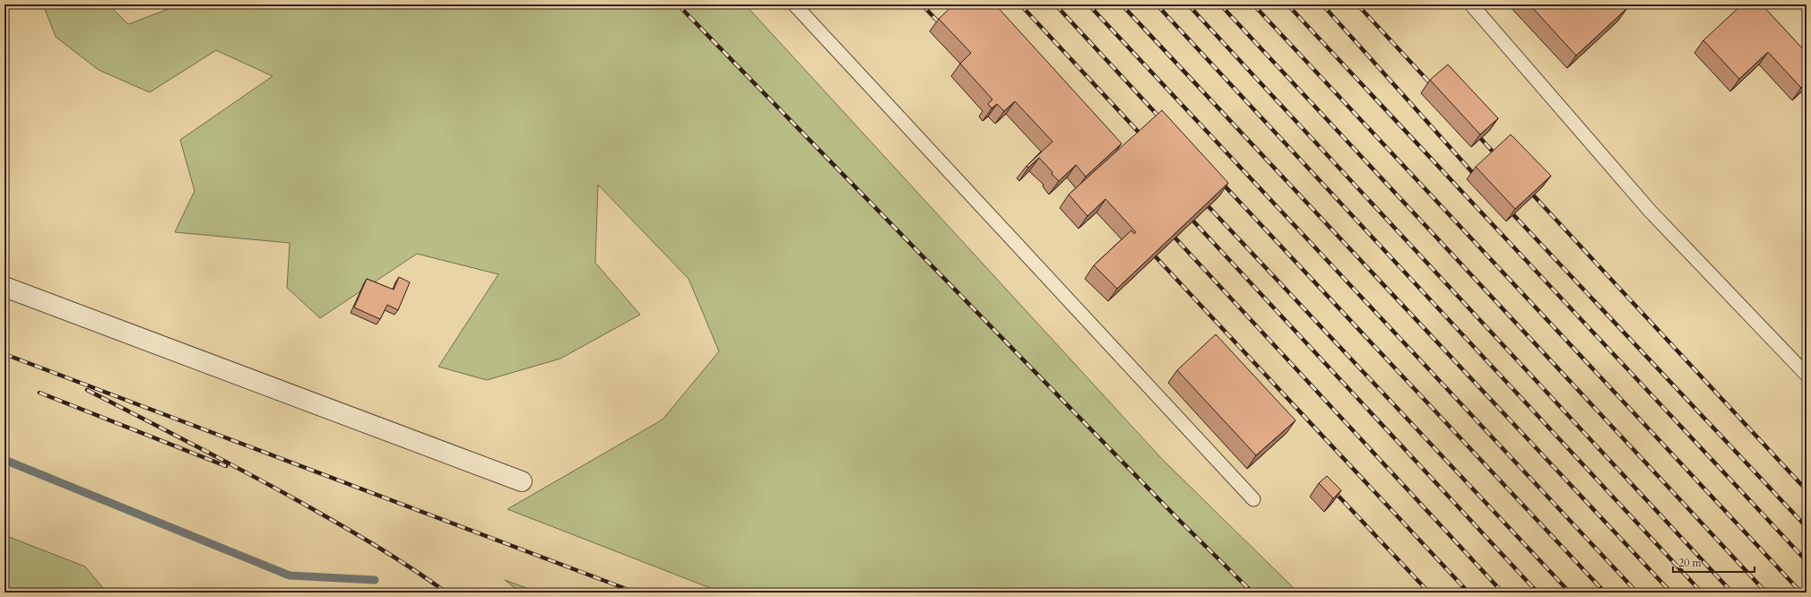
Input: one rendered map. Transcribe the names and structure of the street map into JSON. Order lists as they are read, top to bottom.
{
  "scale_bar": "20 m"
}
